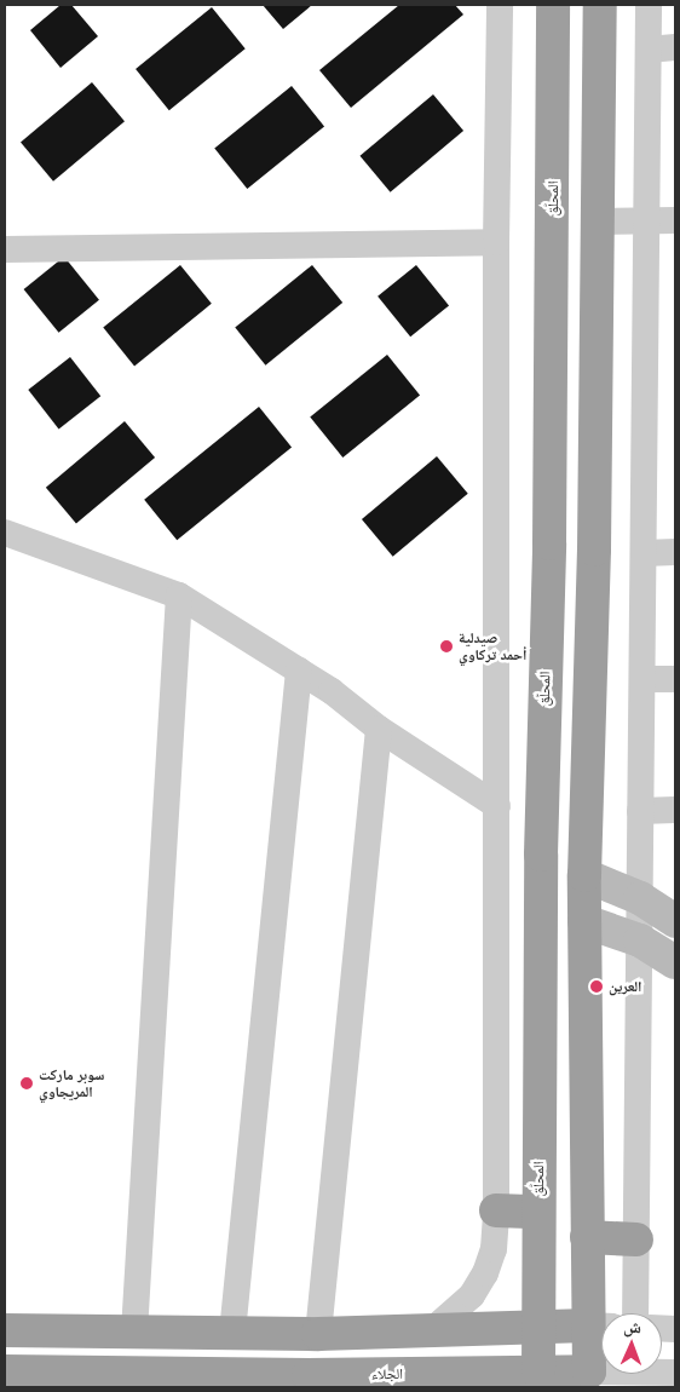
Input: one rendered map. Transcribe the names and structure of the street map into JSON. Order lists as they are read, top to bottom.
{
  "streets": {
    "highway": ["المحلّق", "الجلاء"]
  },
  "crossings": [
    ["المحلّق", "الجلاء"]
  ],
  "places": ["صيدلية أحمد تركاوي", "العرين", "سوبر ماركت المريجاوي"],
  "north": "top"
}
